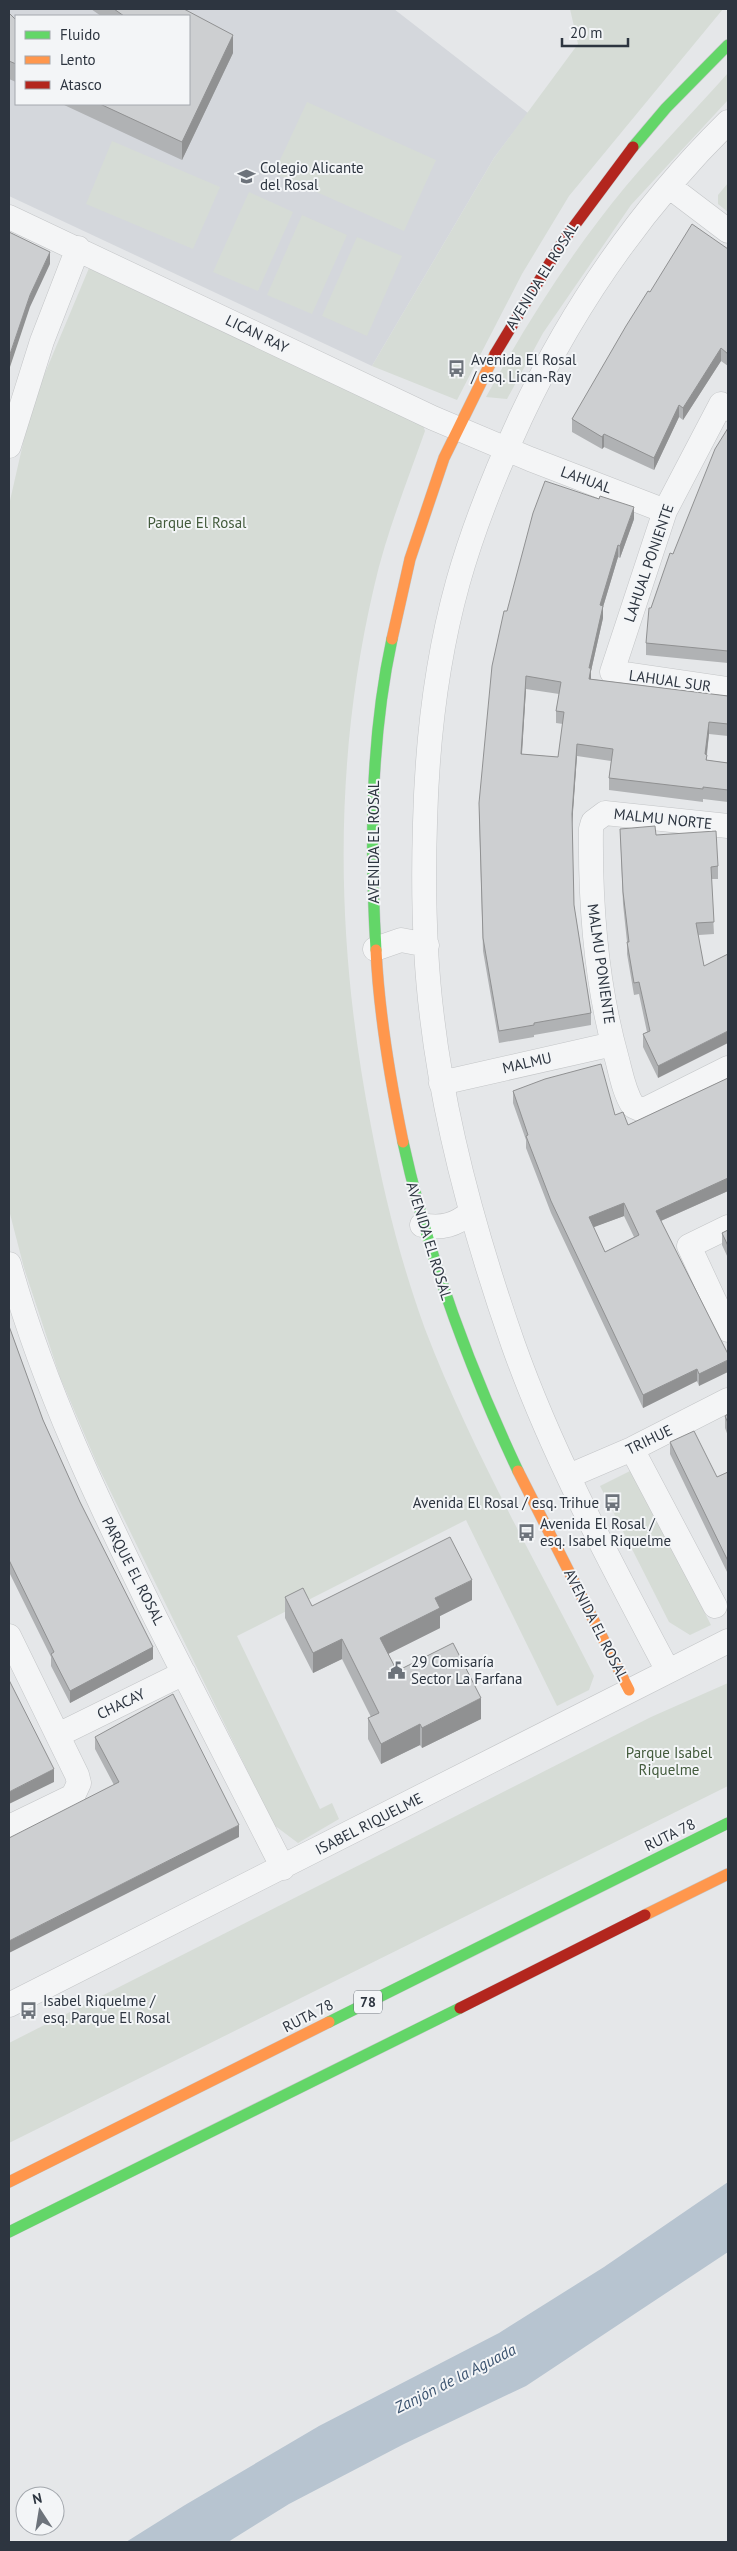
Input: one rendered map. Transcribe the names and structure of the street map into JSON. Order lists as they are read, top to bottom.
{
  "streets": {
    "main road": ["AVENIDA EL ROSAL", "RUTA 78", "78"],
    "street": [
      "LICAN RAY",
      "LAHUAL",
      "LAHUAL PONIENTE",
      "LAHUAL SUR",
      "MALMU NORTE",
      "MALMU PONIENTE",
      "MALMU",
      "TRIHUE",
      "PARQUE EL ROSAL",
      "CHACAY",
      "ISABEL RIQUELME"
    ]
  },
  "crossings": [
    ["AVENIDA EL ROSAL", "LICAN RAY"],
    ["AVENIDA EL ROSAL", "ISABEL RIQUELME"],
    ["LICAN RAY", "LAHUAL"],
    ["LAHUAL", "LAHUAL PONIENTE"],
    ["LAHUAL PONIENTE", "LAHUAL SUR"],
    ["MALMU NORTE", "MALMU PONIENTE"],
    ["MALMU PONIENTE", "MALMU"],
    ["PARQUE EL ROSAL", "CHACAY"],
    ["PARQUE EL ROSAL", "ISABEL RIQUELME"]
  ],
  "water": ["Zanjón de la Aguada"],
  "parks": ["Parque El Rosal", "Parque Isabel Riquelme"],
  "places": {
    "school or university": ["Colegio Alicante del Rosal"],
    "bus stop": [
      "Avenida El Rosal / esq. Lican-Ray",
      "Avenida El Rosal / esq. Trihue",
      "Avenida El Rosal / esq. Isabel Riquelme",
      "Isabel Riquelme / esq. Parque El Rosal"
    ],
    "public building": ["29 Comisaría Sector La Farfana"]
  },
  "legend": ["Fluido", "Lento", "Atasco"],
  "scale_bar": "20 m",
  "north": "top"
}
